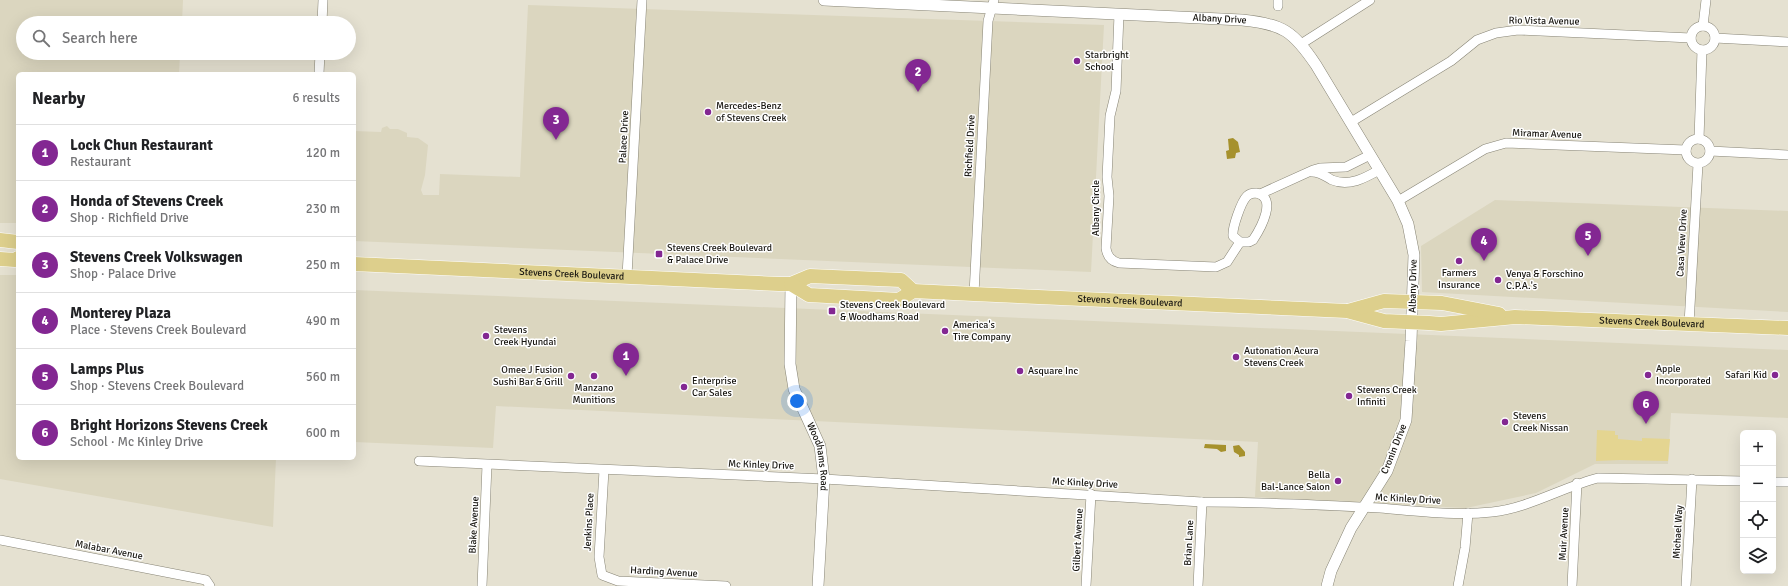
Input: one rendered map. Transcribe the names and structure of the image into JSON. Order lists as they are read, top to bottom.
{
  "streets": {
    "main road": ["Stevens Creek Boulevard"],
    "street": [
      "Albany Drive",
      "Rio Vista Avenue",
      "Miramar Avenue",
      "Palace Drive",
      "Richfield Drive",
      "Albany Circle",
      "Casa View Drive",
      "Cronin Drive",
      "Woodhams Road",
      "Mc Kinley Drive",
      "Jenkins Place",
      "Blake Avenue",
      "Michael Way",
      "Muir Avenue",
      "Gilbert Avenue",
      "Brian Lane",
      "Malabar Avenue",
      "Harding Avenue"
    ]
  },
  "crossings": [
    ["Albany Drive", "Rio Vista Avenue"],
    ["Albany Drive", "Miramar Avenue"],
    ["Albany Drive", "Richfield Drive"],
    ["Albany Drive", "Albany Circle"],
    ["Albany Drive", "Stevens Creek Boulevard"],
    ["Albany Drive", "Cronin Drive"],
    ["Miramar Avenue", "Casa View Drive"],
    ["Palace Drive", "Stevens Creek Boulevard"],
    ["Richfield Drive", "Stevens Creek Boulevard"],
    ["Casa View Drive", "Stevens Creek Boulevard"],
    ["Stevens Creek Boulevard", "Cronin Drive"],
    ["Stevens Creek Boulevard", "Woodhams Road"],
    ["Cronin Drive", "Mc Kinley Drive"],
    ["Woodhams Road", "Mc Kinley Drive"],
    ["Mc Kinley Drive", "Jenkins Place"],
    ["Mc Kinley Drive", "Blake Avenue"],
    ["Mc Kinley Drive", "Michael Way"],
    ["Mc Kinley Drive", "Muir Avenue"],
    ["Mc Kinley Drive", "Gilbert Avenue"],
    ["Mc Kinley Drive", "Brian Lane"],
    ["Jenkins Place", "Harding Avenue"]
  ],
  "places": {
    "other": [
      "Starbright School",
      "Mercedes-Benz of Stevens Creek",
      "Farmers Insurance",
      "Venya & Forschino C.P.A.'s",
      "America's Tire Company",
      "Stevens Creek Hyundai",
      "Autonation Acura Stevens Creek",
      "Asquare Inc",
      "Apple Incorporated",
      "Safari Kid",
      "Omee J Fusion Sushi Bar & Grill",
      "Manzano Munitions",
      "Enterprise Car Sales",
      "Stevens Creek Infiniti",
      "Stevens Creek Nissan",
      "Bella Bal-Lance Salon"
    ],
    "transit": ["Stevens Creek Boulevard & Palace Drive", "Stevens Creek Boulevard & Woodhams Road"]
  },
  "page": {
    "search": "Search here",
    "pins": [
      "2",
      "3",
      "5",
      "4",
      "1",
      "6"
    ],
    "heading": ["Nearby", "6 results"],
    "list": [
      {
        "mark": "1",
        "name": "Lock Chun Restaurant",
        "note": "Restaurant",
        "value": "120 m"
      },
      {
        "mark": "2",
        "name": "Honda of Stevens Creek",
        "note": "Shop · Richfield Drive",
        "value": "230 m"
      },
      {
        "mark": "3",
        "name": "Stevens Creek Volkswagen",
        "note": "Shop · Palace Drive",
        "value": "250 m"
      },
      {
        "mark": "4",
        "name": "Monterey Plaza",
        "note": "Place · Stevens Creek Boulevard",
        "value": "490 m"
      },
      {
        "mark": "5",
        "name": "Lamps Plus",
        "note": "Shop · Stevens Creek Boulevard",
        "value": "560 m"
      },
      {
        "mark": "6",
        "name": "Bright Horizons Stevens Creek",
        "note": "School · Mc Kinley Drive",
        "value": "600 m"
      }
    ],
    "map_buttons": ["+", "−"]
  }
}
